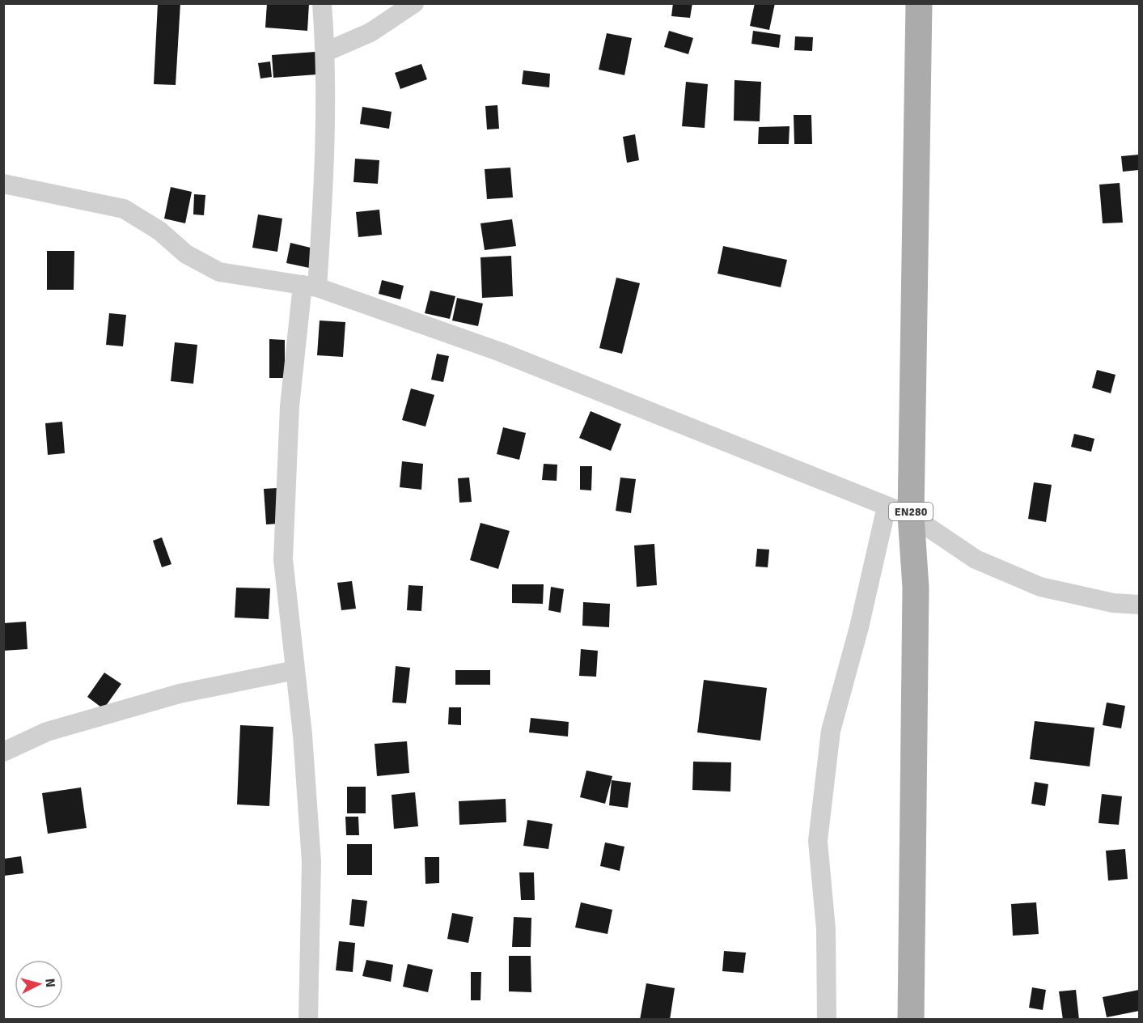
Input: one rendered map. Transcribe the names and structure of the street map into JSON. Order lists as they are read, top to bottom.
{
  "streets": {
    "main road": ["EN280"]
  },
  "north": "right"
}
